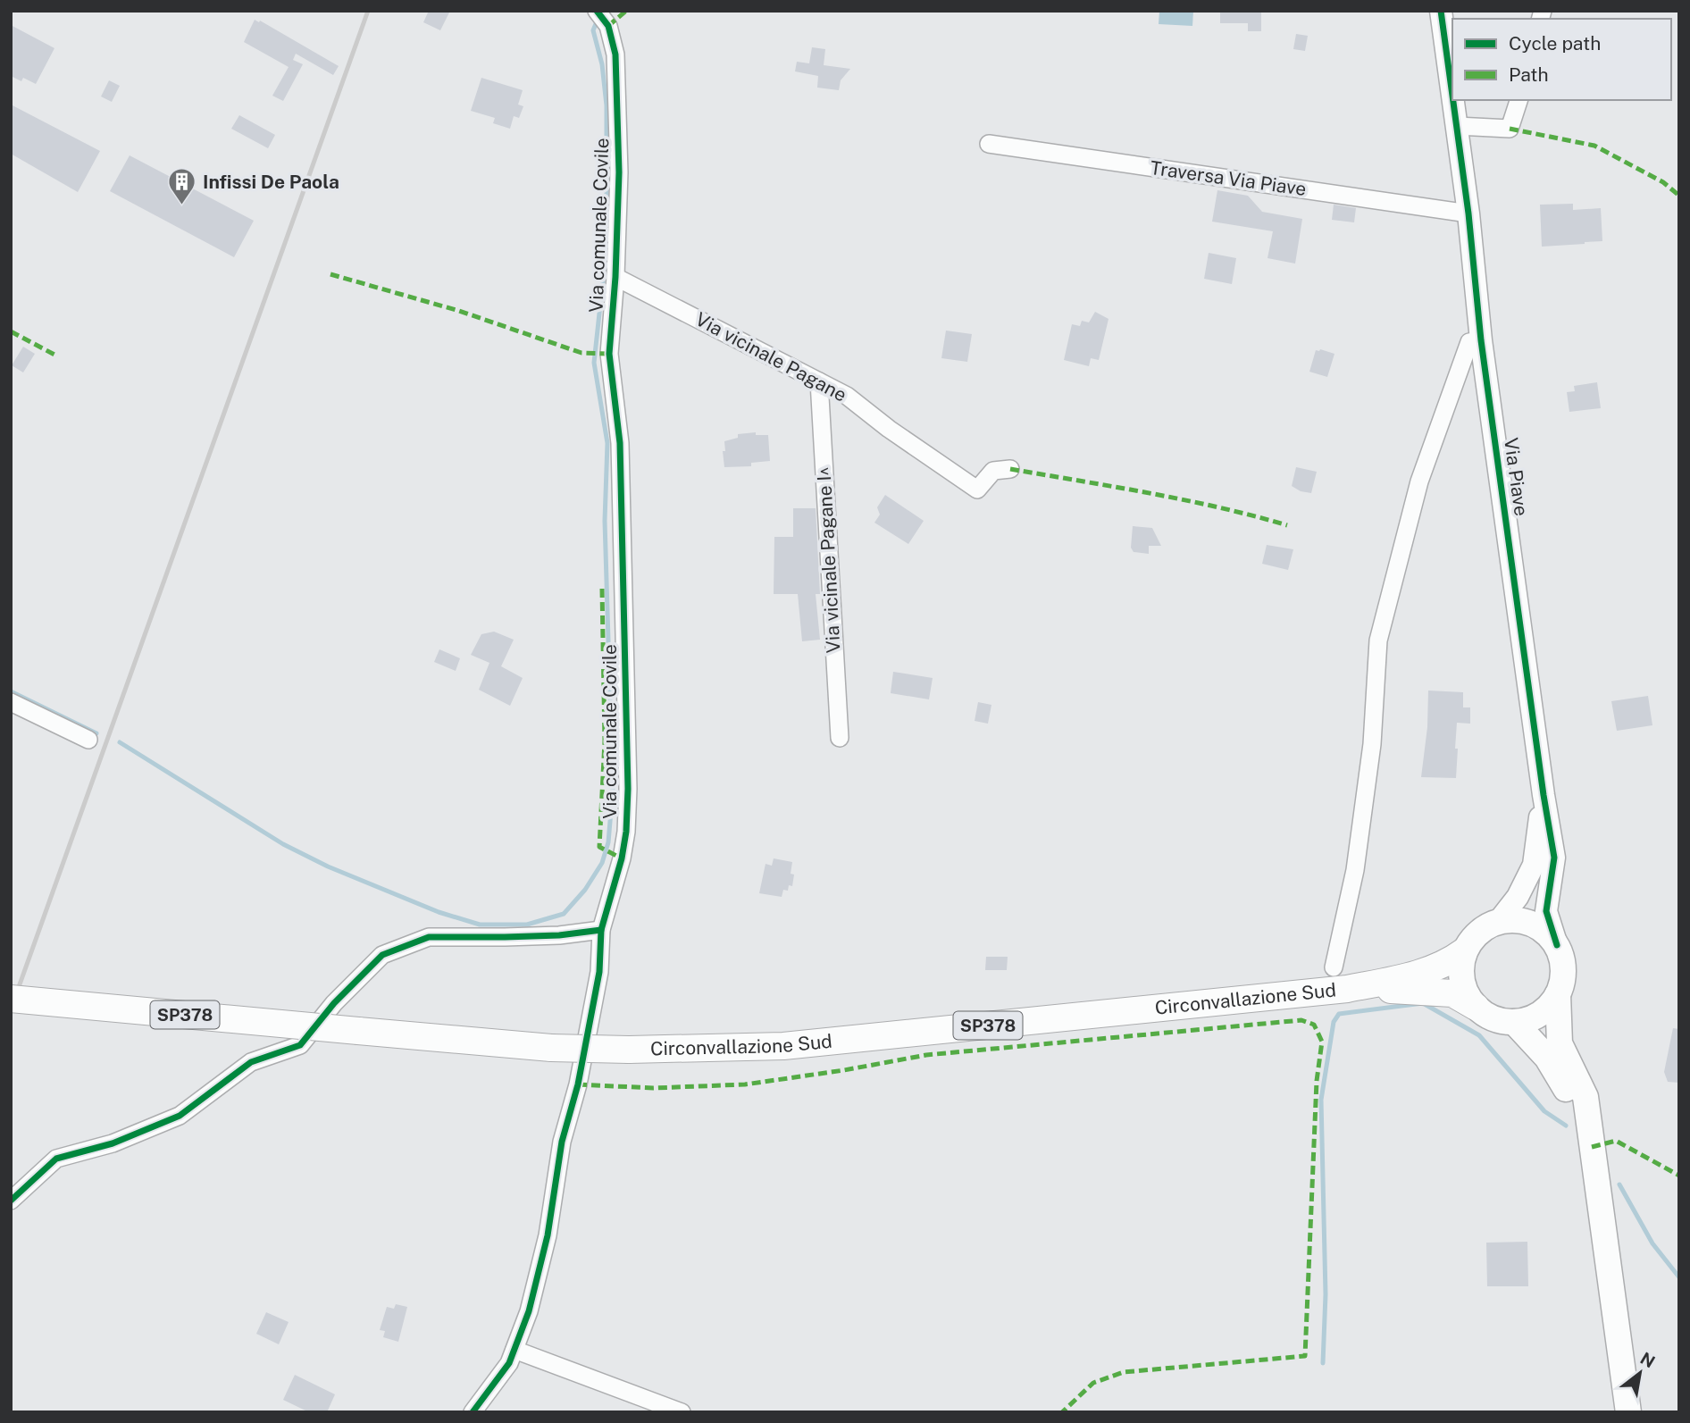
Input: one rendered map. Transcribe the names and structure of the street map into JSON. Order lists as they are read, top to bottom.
{
  "streets": {
    "main road": ["Circonvallazione Sud", "SP378"],
    "street": [
      "Traversa Via Piave",
      "Via comunale Covile",
      "Via vicinale Pagane",
      "Via Piave",
      "Via vicinale Pagane I^"
    ]
  },
  "crossings": [
    ["Traversa Via Piave", "Via Piave"],
    ["Via comunale Covile", "Via vicinale Pagane"],
    ["Via vicinale Pagane", "Via vicinale Pagane I^"],
    ["Via Piave", "Circonvallazione Sud"],
    ["Via Piave", "SP378"],
    ["Circonvallazione Sud", "SP378"]
  ],
  "places": {
    "building": ["Infissi De Paola"]
  },
  "legend": ["Cycle path", "Path"],
  "north": "top right"
}
